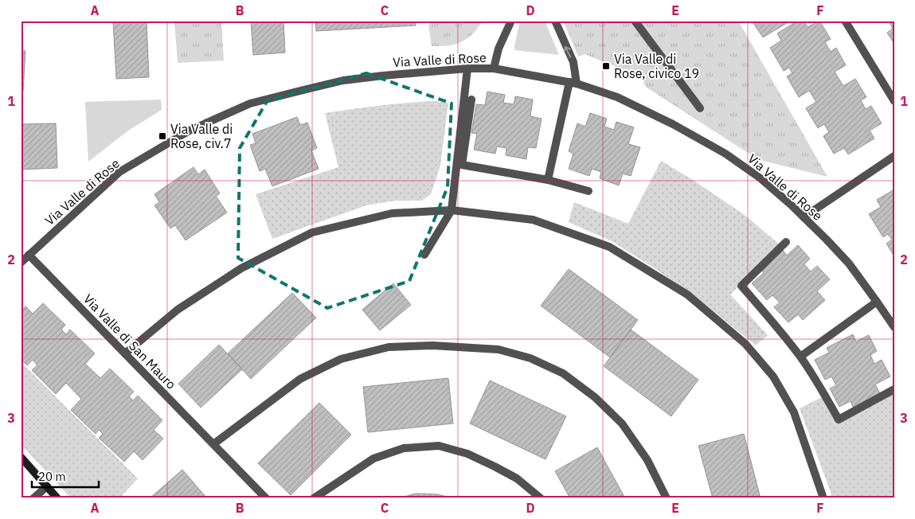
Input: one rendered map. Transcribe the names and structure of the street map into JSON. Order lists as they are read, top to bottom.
{
  "streets": {
    "street": ["Via Valle di Rose", "Via Valle di San Mauro"]
  },
  "crossings": [
    ["Via Valle di Rose", "Via Valle di San Mauro"]
  ],
  "places": {
    "transit": ["Via Valle di Rose, civico 19", "Via Valle di Rose, civ.7"]
  },
  "scale_bar": "20 m",
  "grid": {
    "columns": [
      "A",
      "B",
      "C",
      "D",
      "E",
      "F"
    ],
    "rows": ["1", "2", "3"]
  }
}
